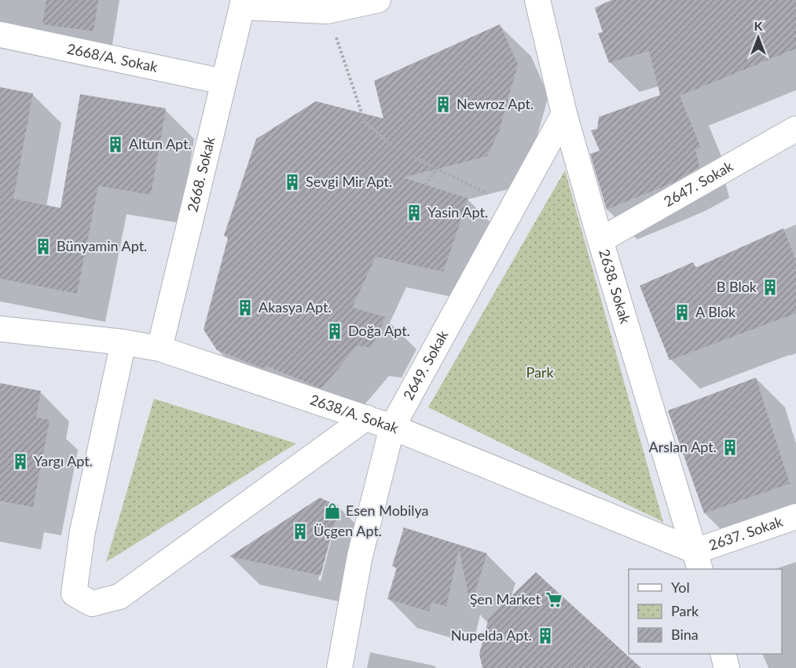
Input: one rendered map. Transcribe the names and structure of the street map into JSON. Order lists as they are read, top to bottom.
{
  "streets": {
    "street": [
      "2668/A. Sokak",
      "2668. Sokak",
      "2647. Sokak",
      "2638. Sokak",
      "2649. Sokak",
      "2638/A. Sokak",
      "2637. Sokak"
    ]
  },
  "crossings": [
    ["2668/A. Sokak", "2668. Sokak"],
    ["2668. Sokak", "2638/A. Sokak"],
    ["2647. Sokak", "2638. Sokak"],
    ["2638. Sokak", "2649. Sokak"],
    ["2638. Sokak", "2638/A. Sokak"],
    ["2638. Sokak", "2637. Sokak"],
    ["2649. Sokak", "2638/A. Sokak"],
    ["2638/A. Sokak", "2637. Sokak"]
  ],
  "parks": ["Park"],
  "places": {
    "building": [
      "Newroz Apt.",
      "Altun Apt.",
      "Sevgi Mir Apt.",
      "Yasin Apt.",
      "Bünyamin Apt.",
      "B Blok",
      "Akasya Apt.",
      "A Blok",
      "Doğa Apt.",
      "Arslan Apt.",
      "Yargı Apt.",
      "Üçgen Apt.",
      "Nupelda Apt."
    ],
    "shop": ["Esen Mobilya"],
    "supermarket": ["Şen Market"]
  },
  "legend": ["Yol", "Park", "Bina"],
  "north": "top"
}
